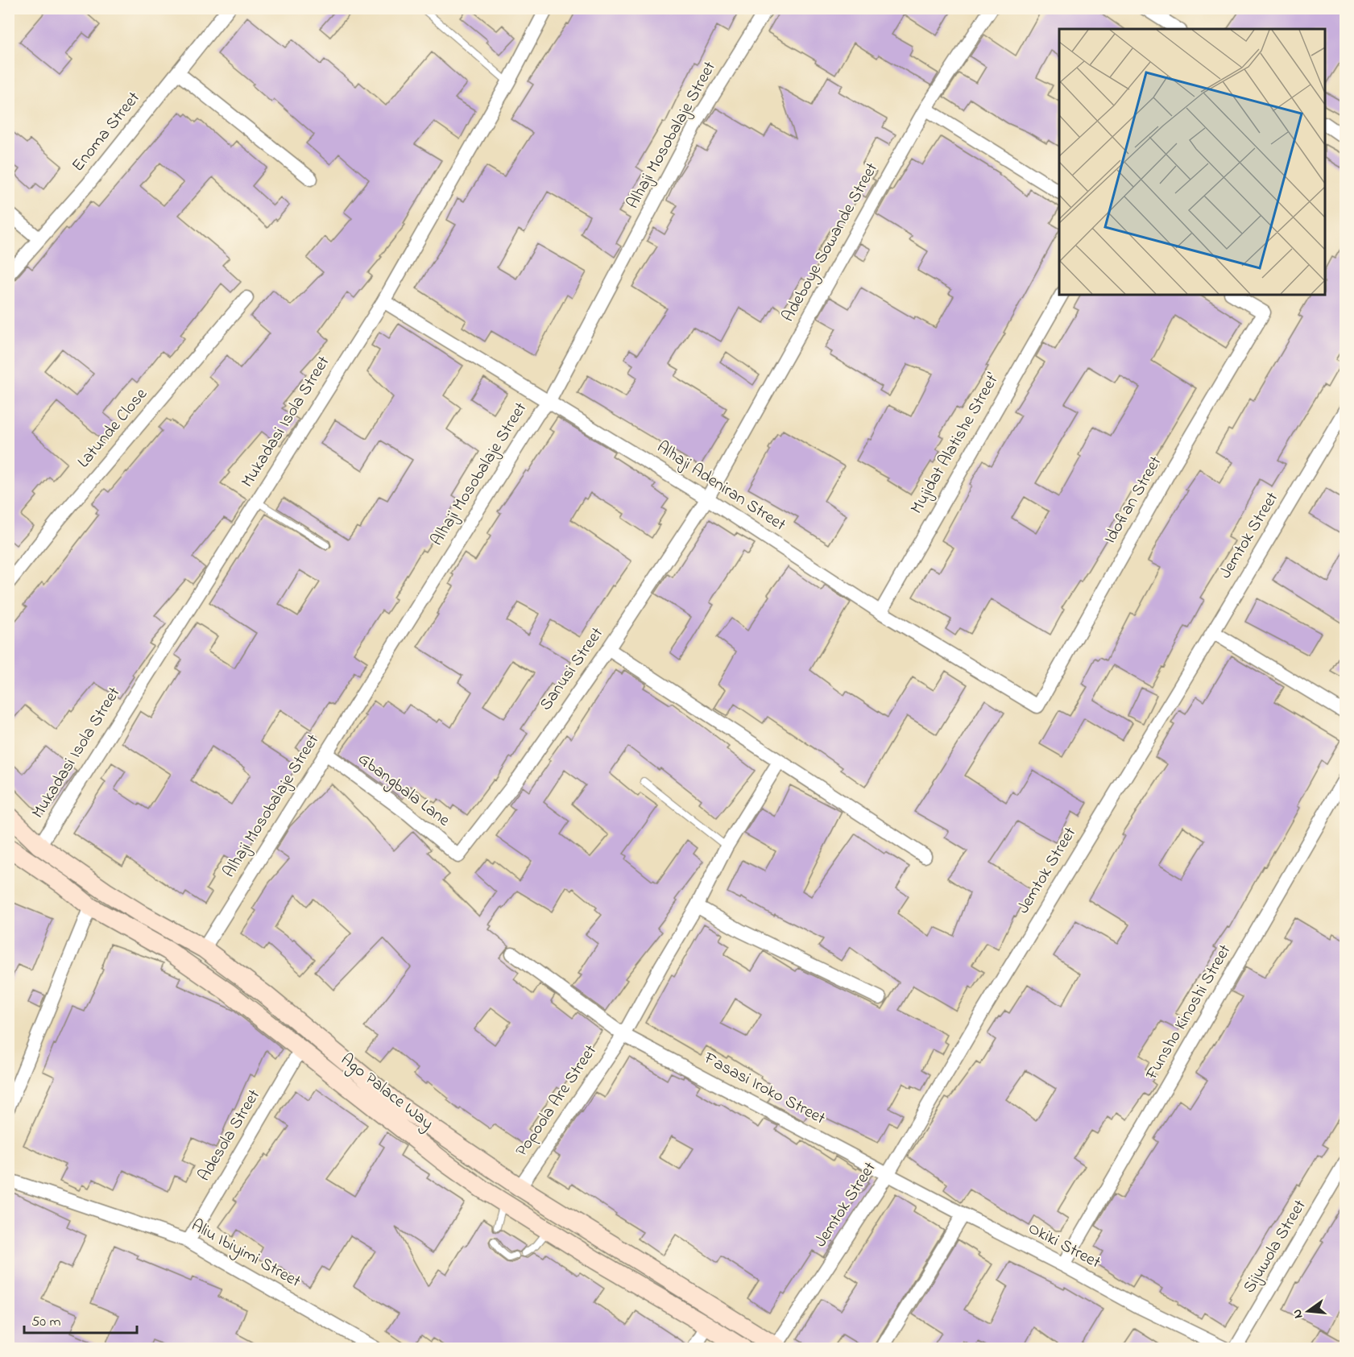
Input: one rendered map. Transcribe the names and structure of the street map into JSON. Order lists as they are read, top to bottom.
{
  "streets": {
    "main road": ["Ago Palace Way"],
    "street": [
      "Enoma Street",
      "Alhaji Mosobalaje Street",
      "Adeboye Sowande Street",
      "Mukadasi Isola Street",
      "Latunde Close",
      "Mujidat Alatishe Street'",
      "Alhaji Adeniran Street",
      "Idofian Street",
      "Jemtok Street",
      "Sanusi Street",
      "Gbangbala Lane",
      "Funsho Kinoshi Street",
      "Fasasi Iroko Street",
      "Popoola Are Street",
      "Adesola Street",
      "Okiki Street",
      "Sijuwola Street",
      "Aliu Ibiyimi Street"
    ]
  },
  "crossings": [
    ["Alhaji Mosobalaje Street", "Alhaji Adeniran Street"],
    ["Alhaji Mosobalaje Street", "Gbangbala Lane"],
    ["Alhaji Mosobalaje Street", "Ago Palace Way"],
    ["Adeboye Sowande Street", "Alhaji Adeniran Street"],
    ["Adeboye Sowande Street", "Sanusi Street"],
    ["Mukadasi Isola Street", "Alhaji Adeniran Street"],
    ["Mukadasi Isola Street", "Ago Palace Way"],
    ["Mujidat Alatishe Street'", "Alhaji Adeniran Street"],
    ["Alhaji Adeniran Street", "Idofian Street"],
    ["Alhaji Adeniran Street", "Sanusi Street"],
    ["Jemtok Street", "Fasasi Iroko Street"],
    ["Jemtok Street", "Ago Palace Way"],
    ["Jemtok Street", "Okiki Street"],
    ["Sanusi Street", "Gbangbala Lane"],
    ["Funsho Kinoshi Street", "Okiki Street"],
    ["Fasasi Iroko Street", "Popoola Are Street"],
    ["Fasasi Iroko Street", "Okiki Street"],
    ["Ago Palace Way", "Popoola Are Street"],
    ["Ago Palace Way", "Adesola Street"],
    ["Adesola Street", "Aliu Ibiyimi Street"]
  ],
  "scale_bar": "50 m",
  "north": "left"
}
